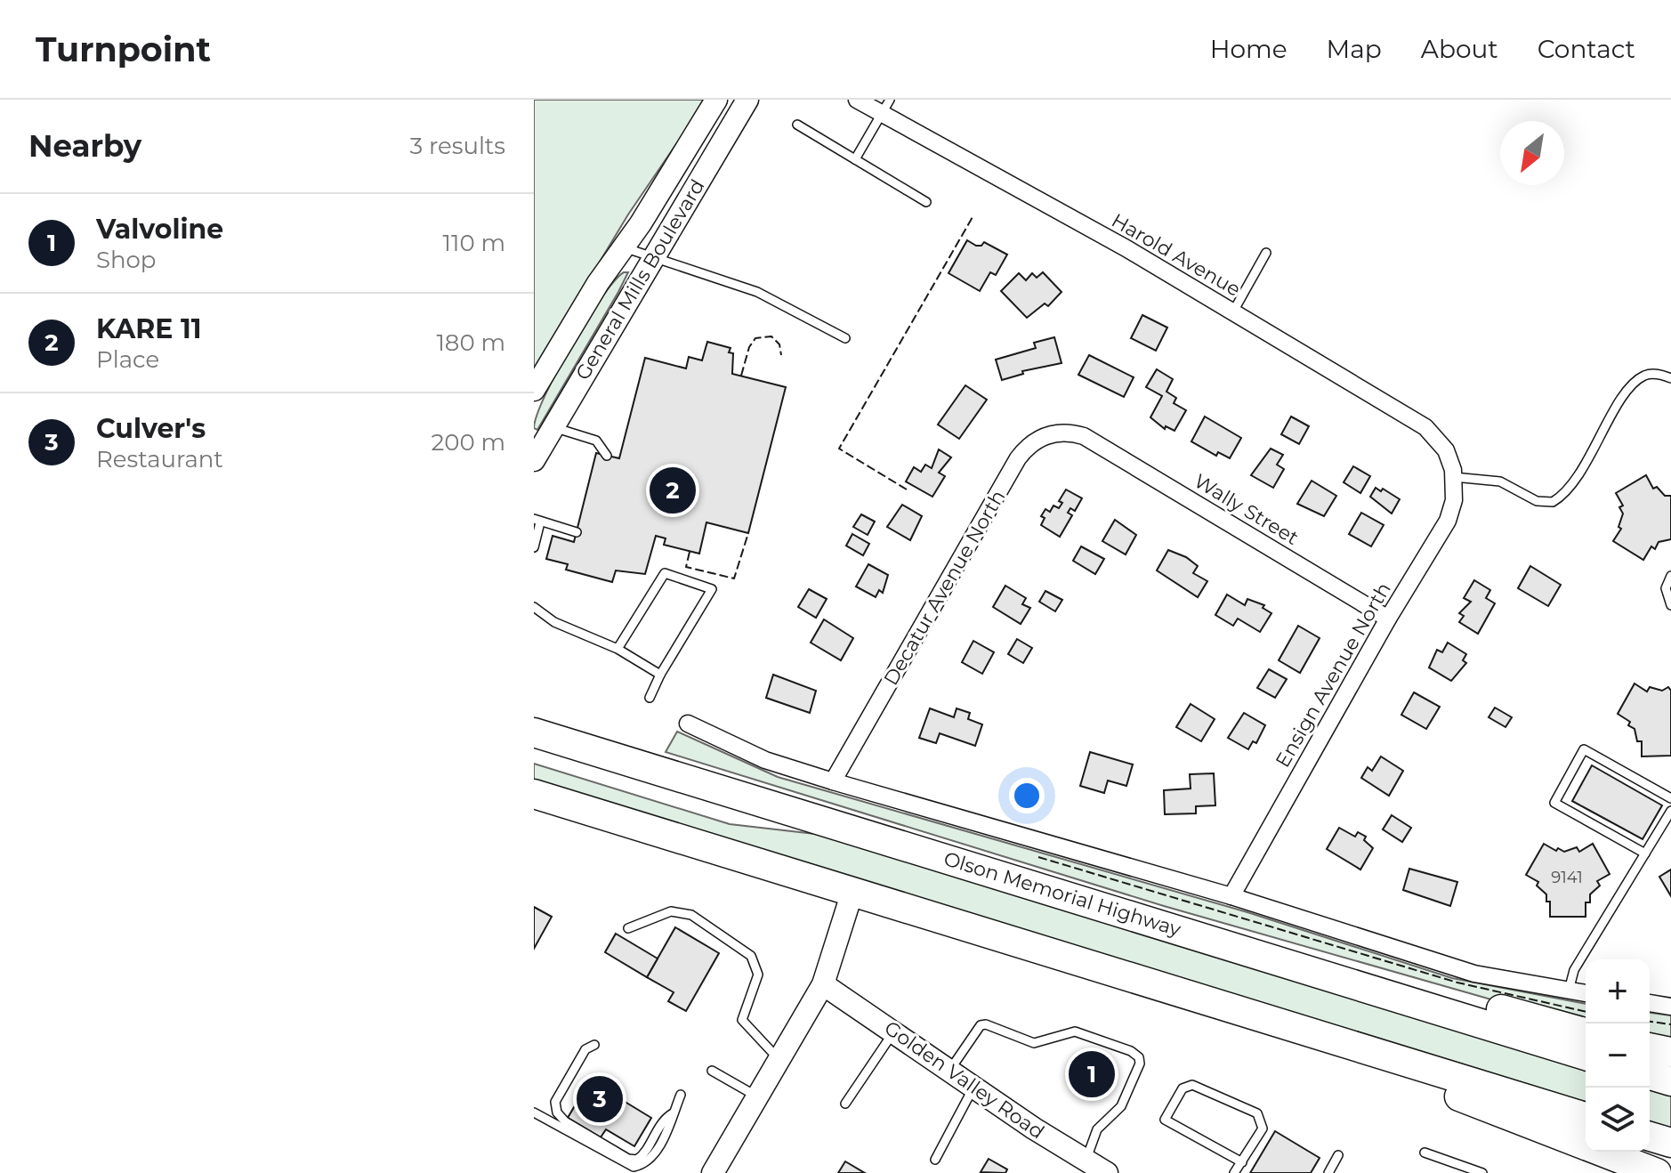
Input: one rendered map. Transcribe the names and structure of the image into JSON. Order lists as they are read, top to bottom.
{
  "streets": {
    "highway": ["Olson Memorial Highway"],
    "street": [
      "Harold Avenue",
      "General Mills Boulevard",
      "Wally Street",
      "Decatur Avenue North",
      "Ensign Avenue North",
      "Golden Valley Road"
    ]
  },
  "crossings": [
    ["Harold Avenue", "Ensign Avenue North"],
    ["Wally Street", "Decatur Avenue North"],
    ["Wally Street", "Ensign Avenue North"]
  ],
  "house_numbers": ["9141"],
  "north": "bottom left",
  "page": {
    "header": "Turnpoint",
    "nav": [
      "Home",
      "Map",
      "About",
      "Contact"
    ],
    "heading": ["Nearby", "3 results"],
    "list": [
      {
        "mark": "1",
        "name": "Valvoline",
        "note": "Shop",
        "value": "110 m"
      },
      {
        "mark": "2",
        "name": "KARE 11",
        "note": "Place",
        "value": "180 m"
      },
      {
        "mark": "3",
        "name": "Culver's",
        "note": "Restaurant",
        "value": "200 m"
      }
    ],
    "pins": ["2", "1", "3"],
    "map_buttons": ["+", "−"]
  }
}
